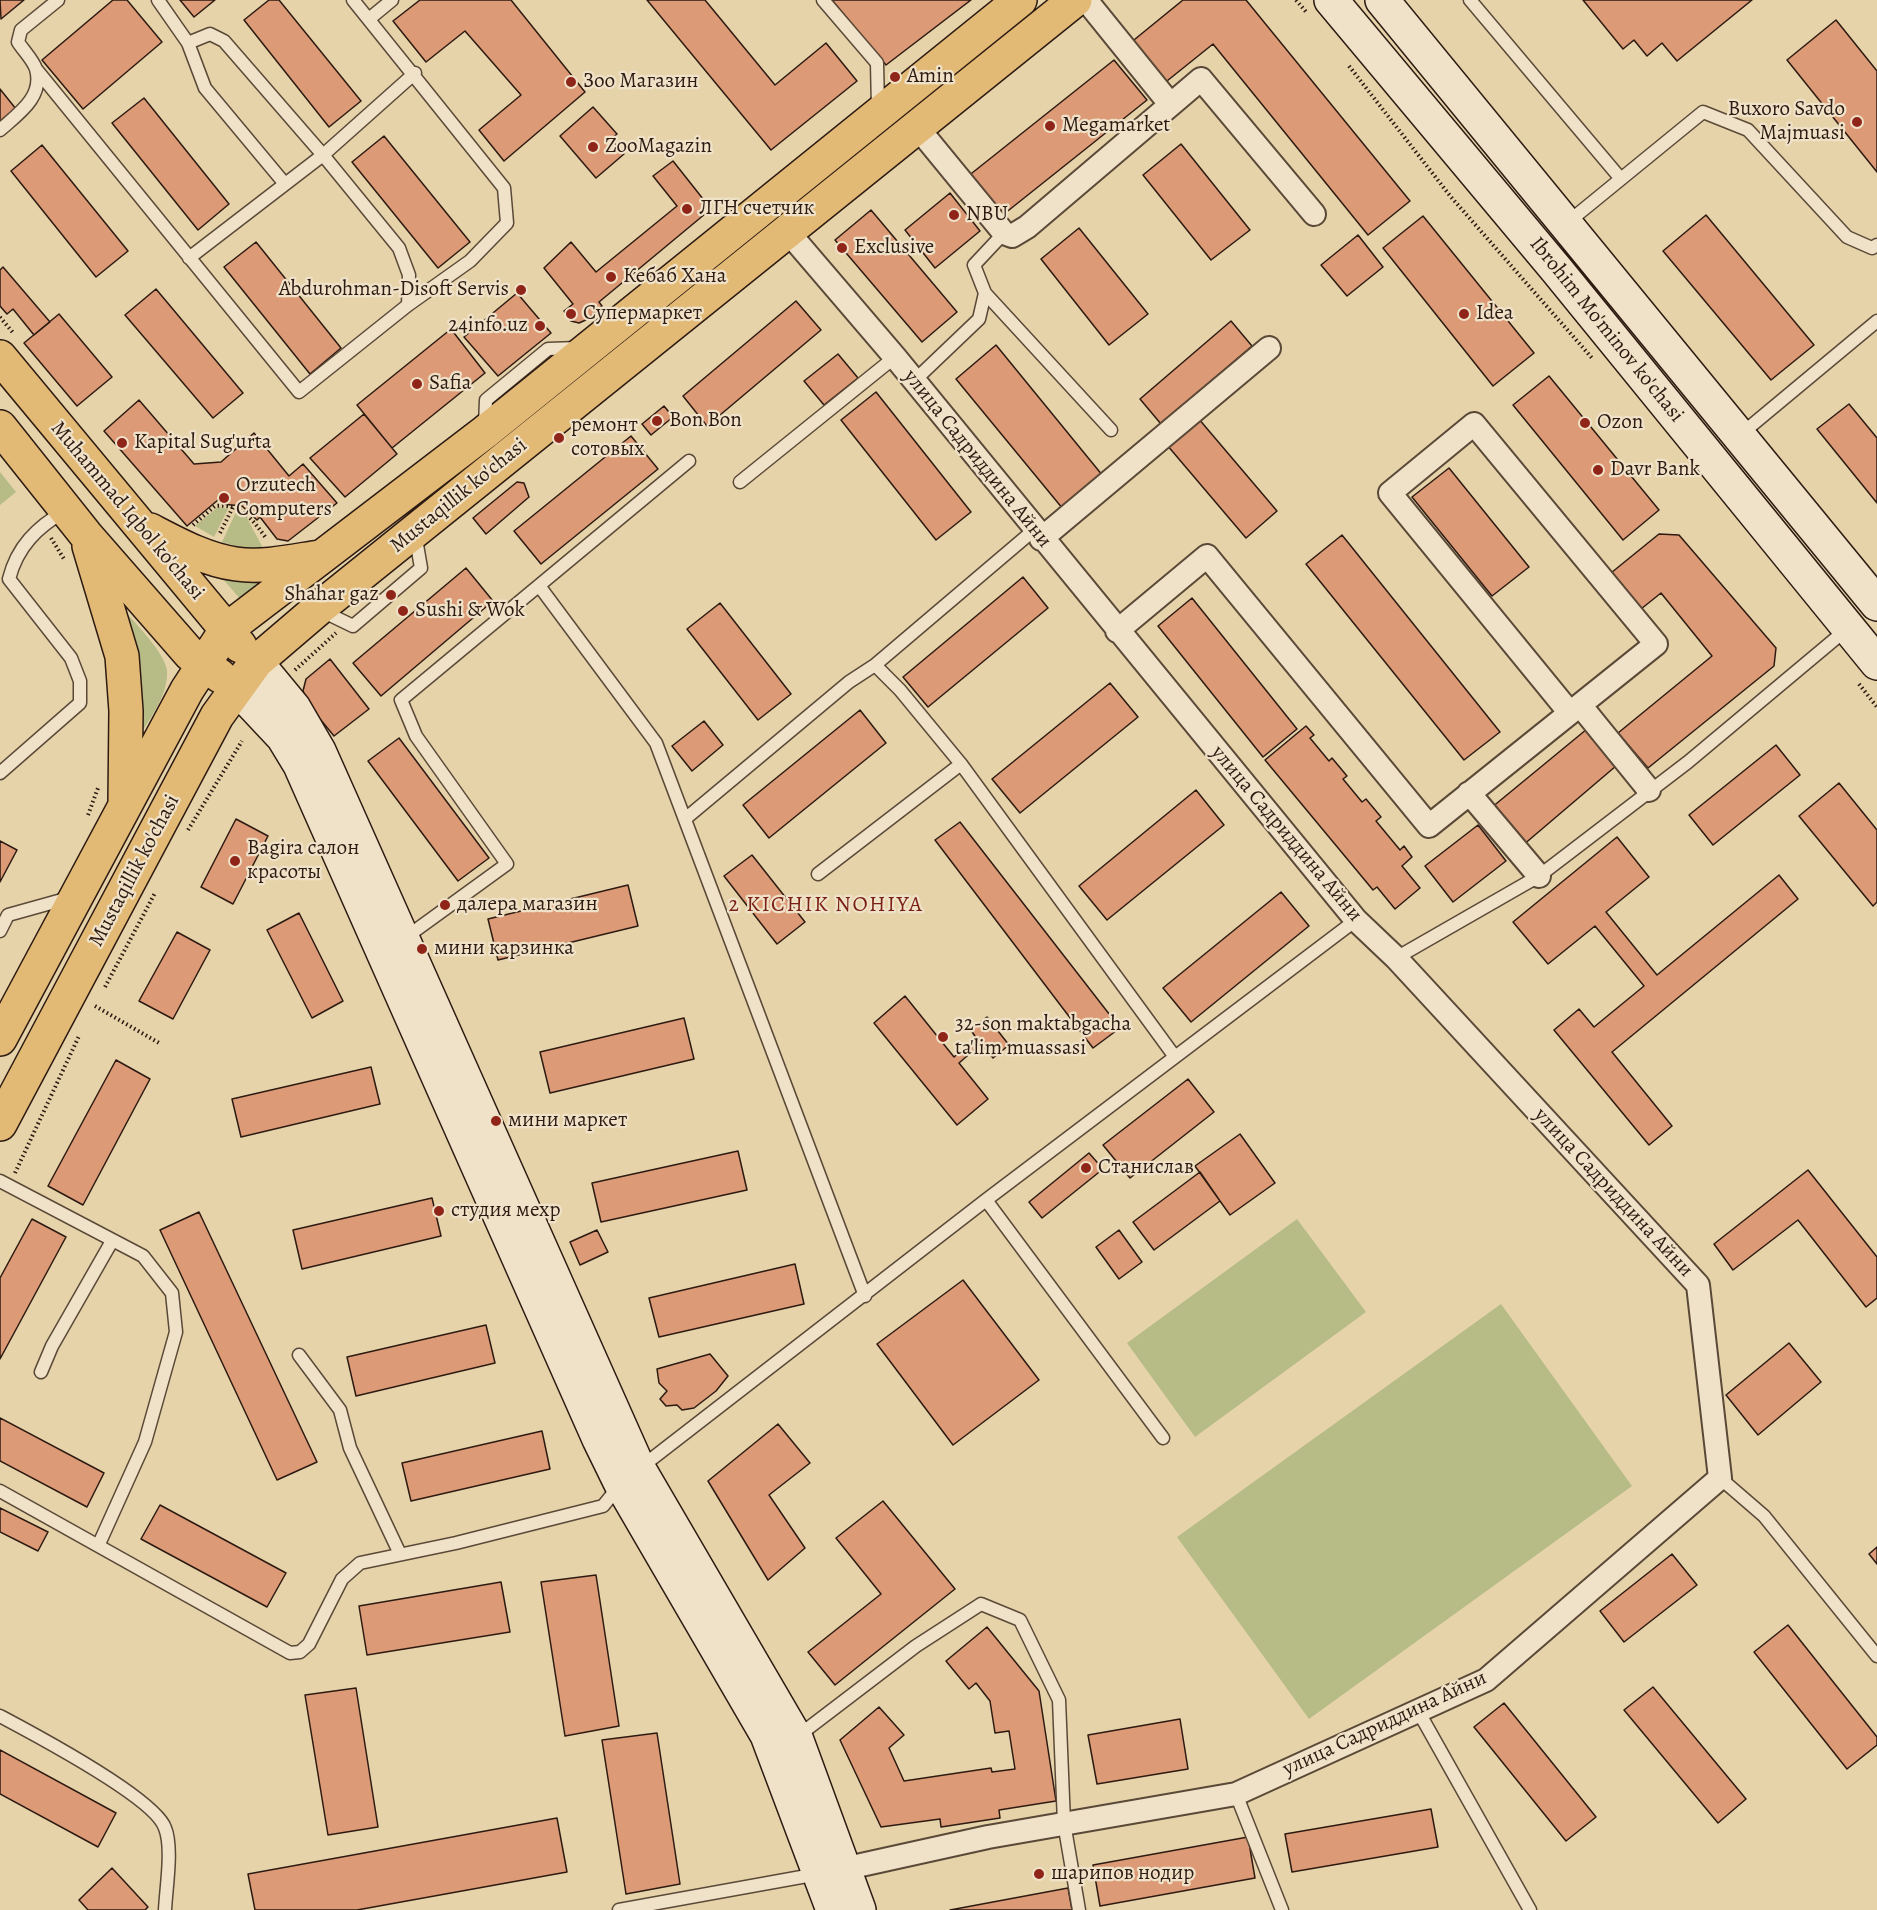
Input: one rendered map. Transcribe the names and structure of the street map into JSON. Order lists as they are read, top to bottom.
{
  "streets": {
    "main road": ["Ibrohim Mo'minov ko'chasi", "Mustaqillik ko'chasi", "Muhammad Iqbol ko'chasi"],
    "street": ["улица Садриддина Айни"]
  },
  "crossings": [
    ["улица Садриддина Айни", "Mustaqillik ko'chasi"],
    ["Mustaqillik ko'chasi", "Muhammad Iqbol ko'chasi"]
  ],
  "districts": ["2 KICHIK NOHIYA"],
  "places": [
    "Amin",
    "Зоо Магазин",
    "Buxoro Savdo Majmuasi",
    "Megamarket",
    "ZooMagazin",
    "ЛГН счетчик",
    "NBU",
    "Exclusive",
    "Кебаб Хана",
    "Abdurohman-Disoft Servis",
    "Супермаркет",
    "Idea",
    "24info.uz",
    "Safia",
    "Bon Bon",
    "Ozon",
    "ремонт сотовых",
    "Kapital Sug'urta",
    "Davr Bank",
    "Orzutech Computers",
    "Shahar gaz",
    "Sushi & Wok",
    "Bagira салон красоты",
    "далера магазин",
    "мини карзинка",
    "32-son maktabgacha ta'lim muassasi",
    "мини маркет",
    "Станислав",
    "студия мехр",
    "шарипов нодир"
  ]
}
